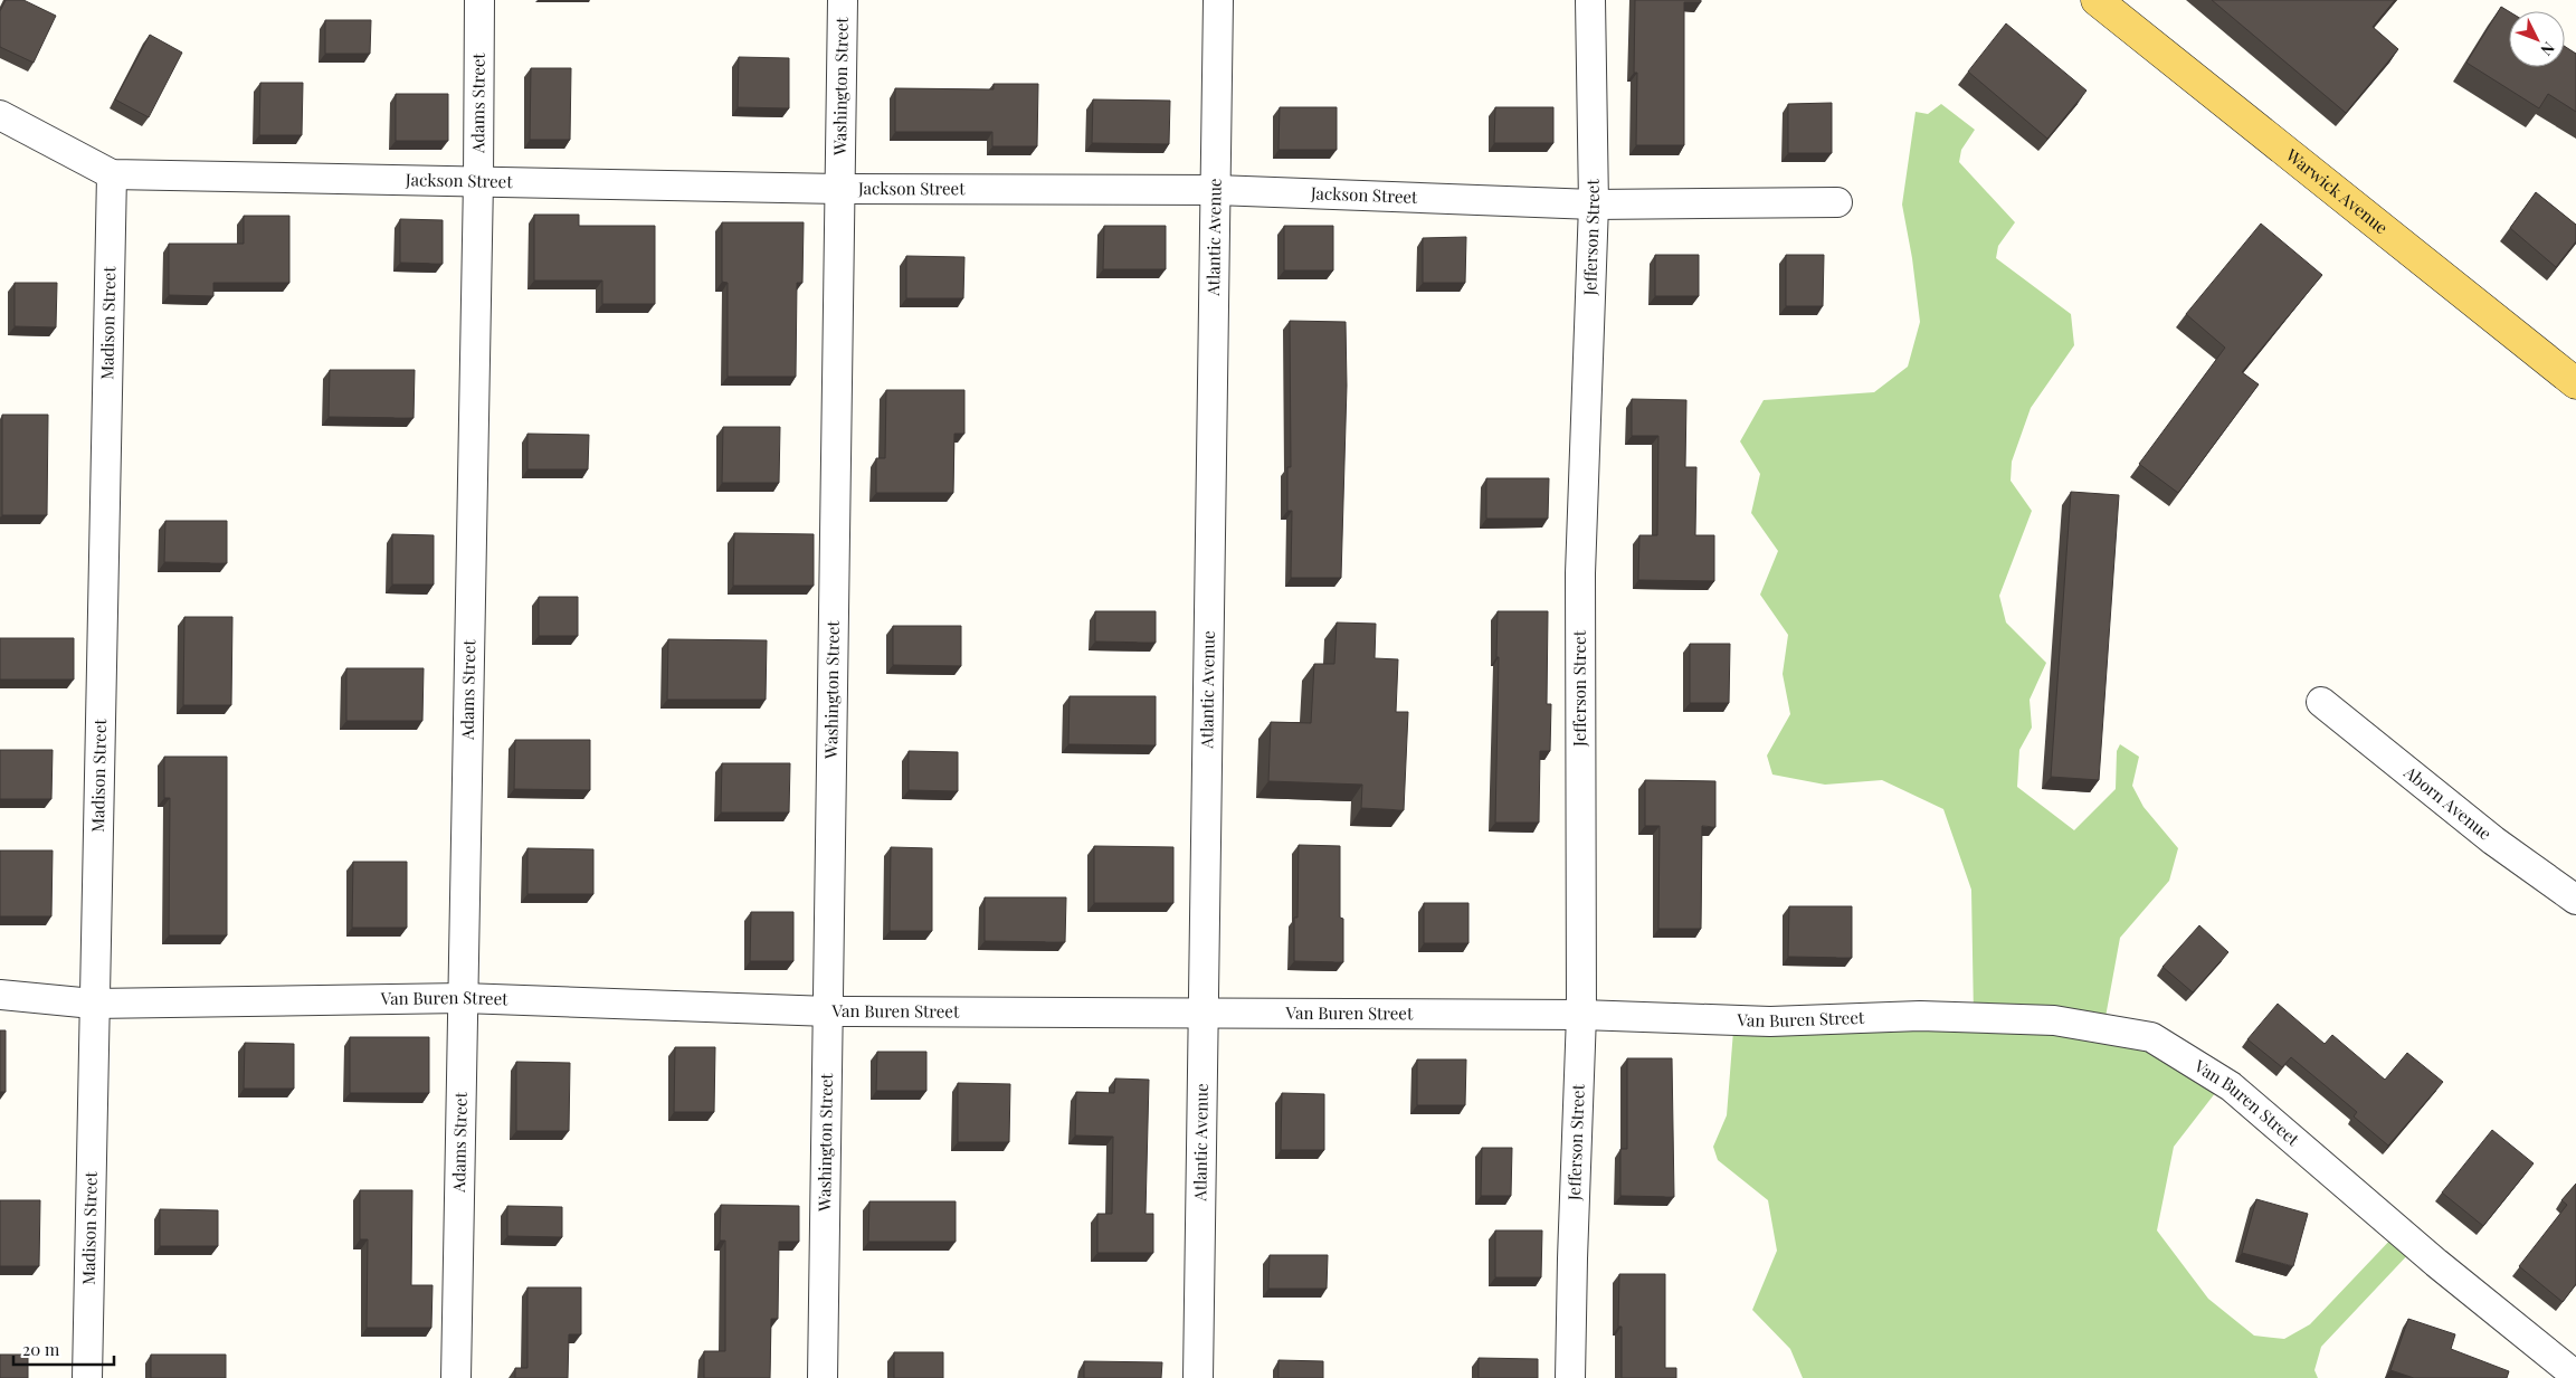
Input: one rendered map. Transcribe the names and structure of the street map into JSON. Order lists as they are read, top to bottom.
{
  "streets": {
    "main road": ["Warwick Avenue"],
    "street": [
      "Washington Street",
      "Adams Street",
      "Jackson Street",
      "Atlantic Avenue",
      "Jefferson Street",
      "Madison Street",
      "Aborn Avenue",
      "Van Buren Street"
    ]
  },
  "crossings": [
    ["Washington Street", "Jackson Street"],
    ["Washington Street", "Van Buren Street"],
    ["Adams Street", "Jackson Street"],
    ["Adams Street", "Van Buren Street"],
    ["Jackson Street", "Atlantic Avenue"],
    ["Jackson Street", "Jefferson Street"],
    ["Jackson Street", "Madison Street"],
    ["Atlantic Avenue", "Van Buren Street"],
    ["Jefferson Street", "Van Buren Street"],
    ["Madison Street", "Van Buren Street"]
  ],
  "scale_bar": "20 m",
  "north": "bottom right"
}
